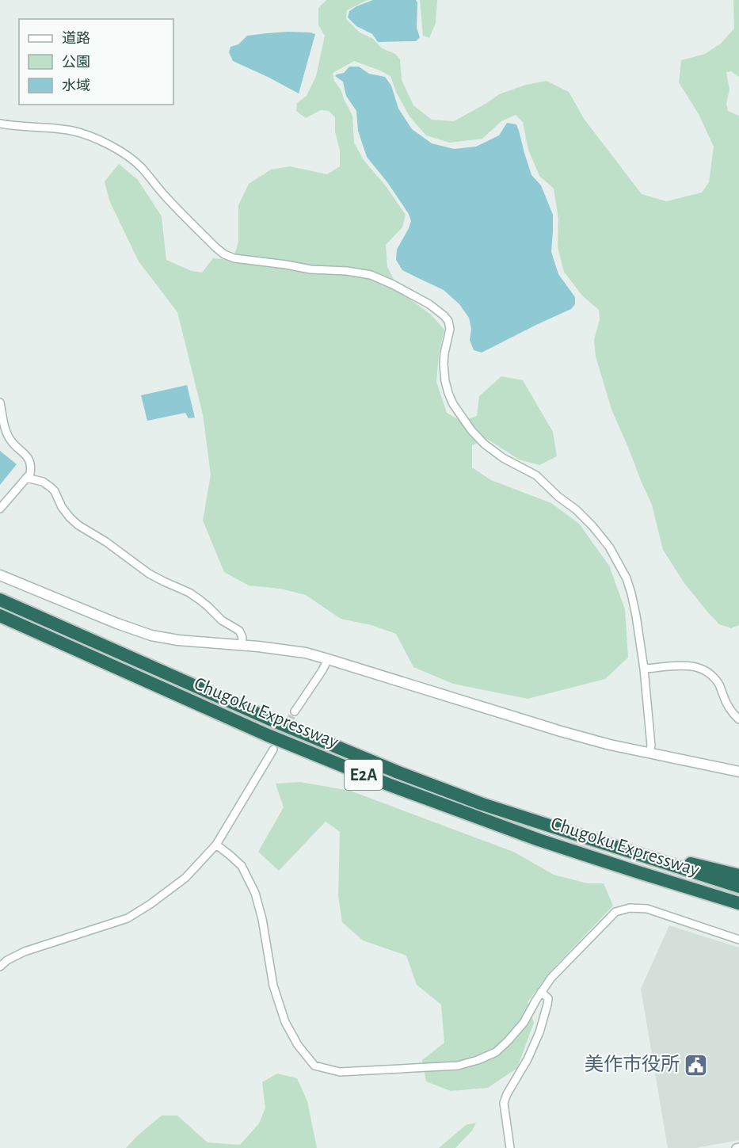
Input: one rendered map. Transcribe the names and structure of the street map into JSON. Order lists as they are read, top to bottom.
{
  "streets": {
    "highway": ["Chugoku Expressway", "E2A"]
  },
  "places": {
    "public building": ["美作市役所"]
  },
  "legend": ["道路", "公園", "水域"]
}
